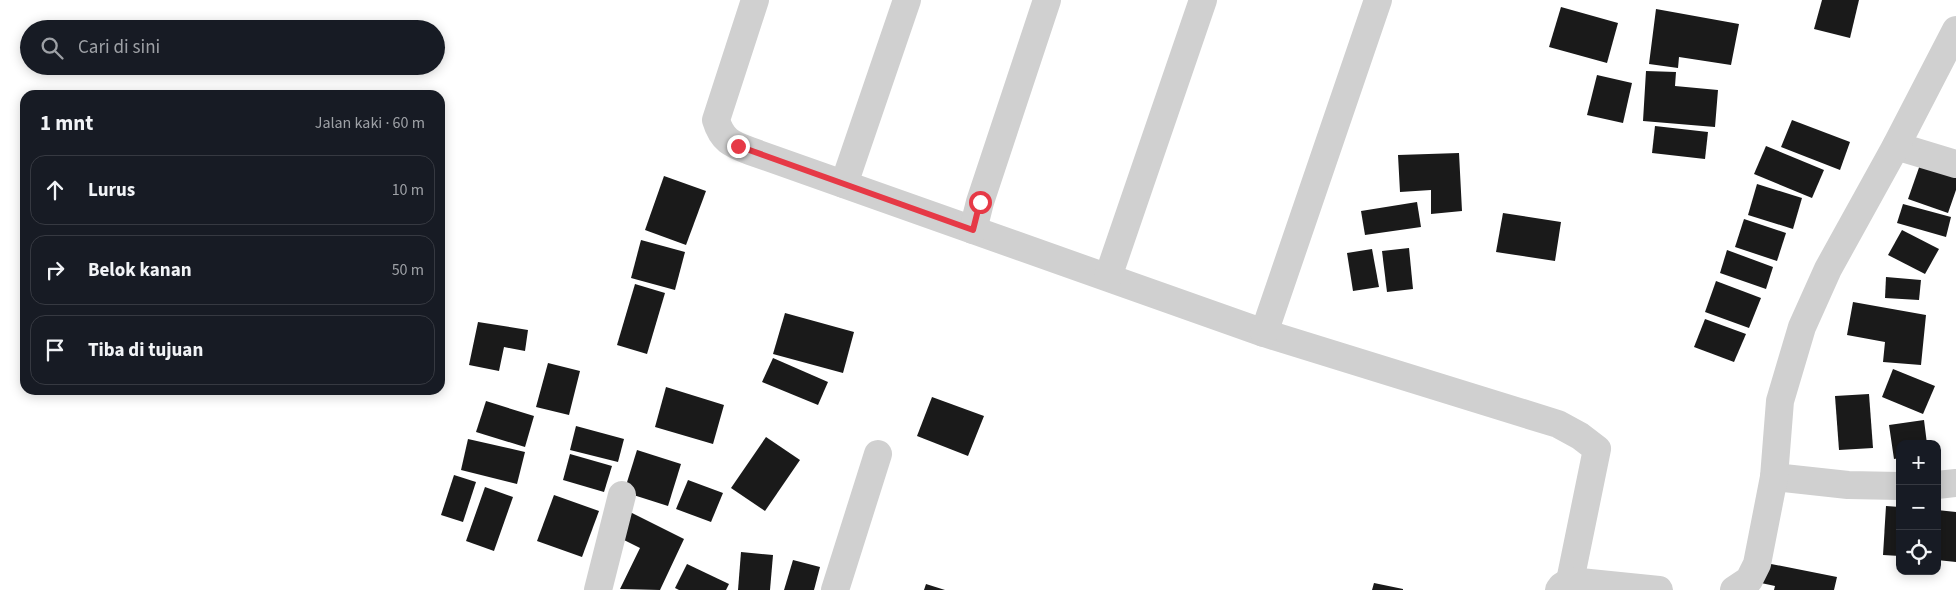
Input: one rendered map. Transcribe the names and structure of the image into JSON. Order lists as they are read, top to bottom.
{
  "page": {
    "search": "Cari di sini",
    "heading": ["1 mnt", "Jalan kaki · 60 m"],
    "list": [
      ["Lurus", "10 m"],
      ["Belok kanan", "50 m"],
      "Tiba di tujuan"
    ],
    "map_buttons": ["+", "−"]
  }
}
